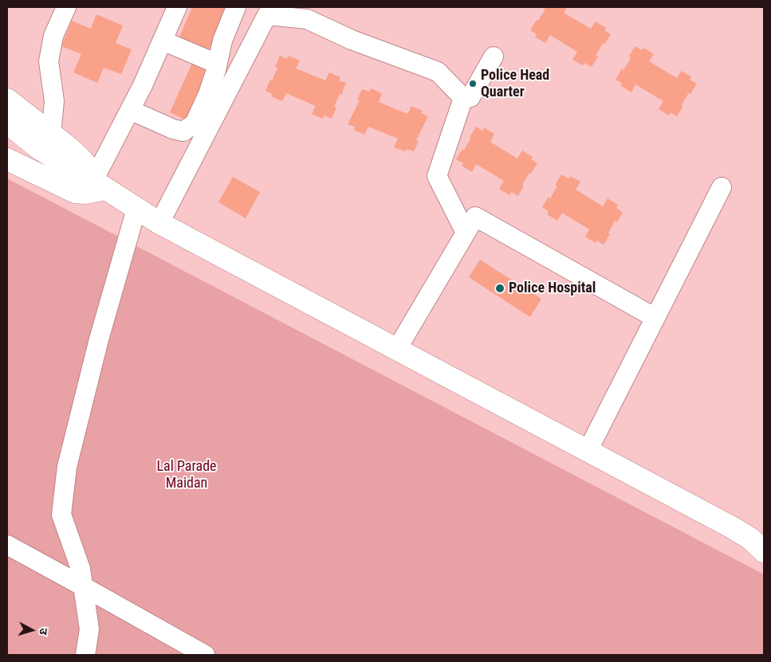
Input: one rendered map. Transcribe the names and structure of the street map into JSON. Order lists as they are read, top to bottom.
{
  "parks": ["Lal Parade Maidan"],
  "places": ["Police Head Quarter", "Police Hospital"],
  "north": "right"
}
